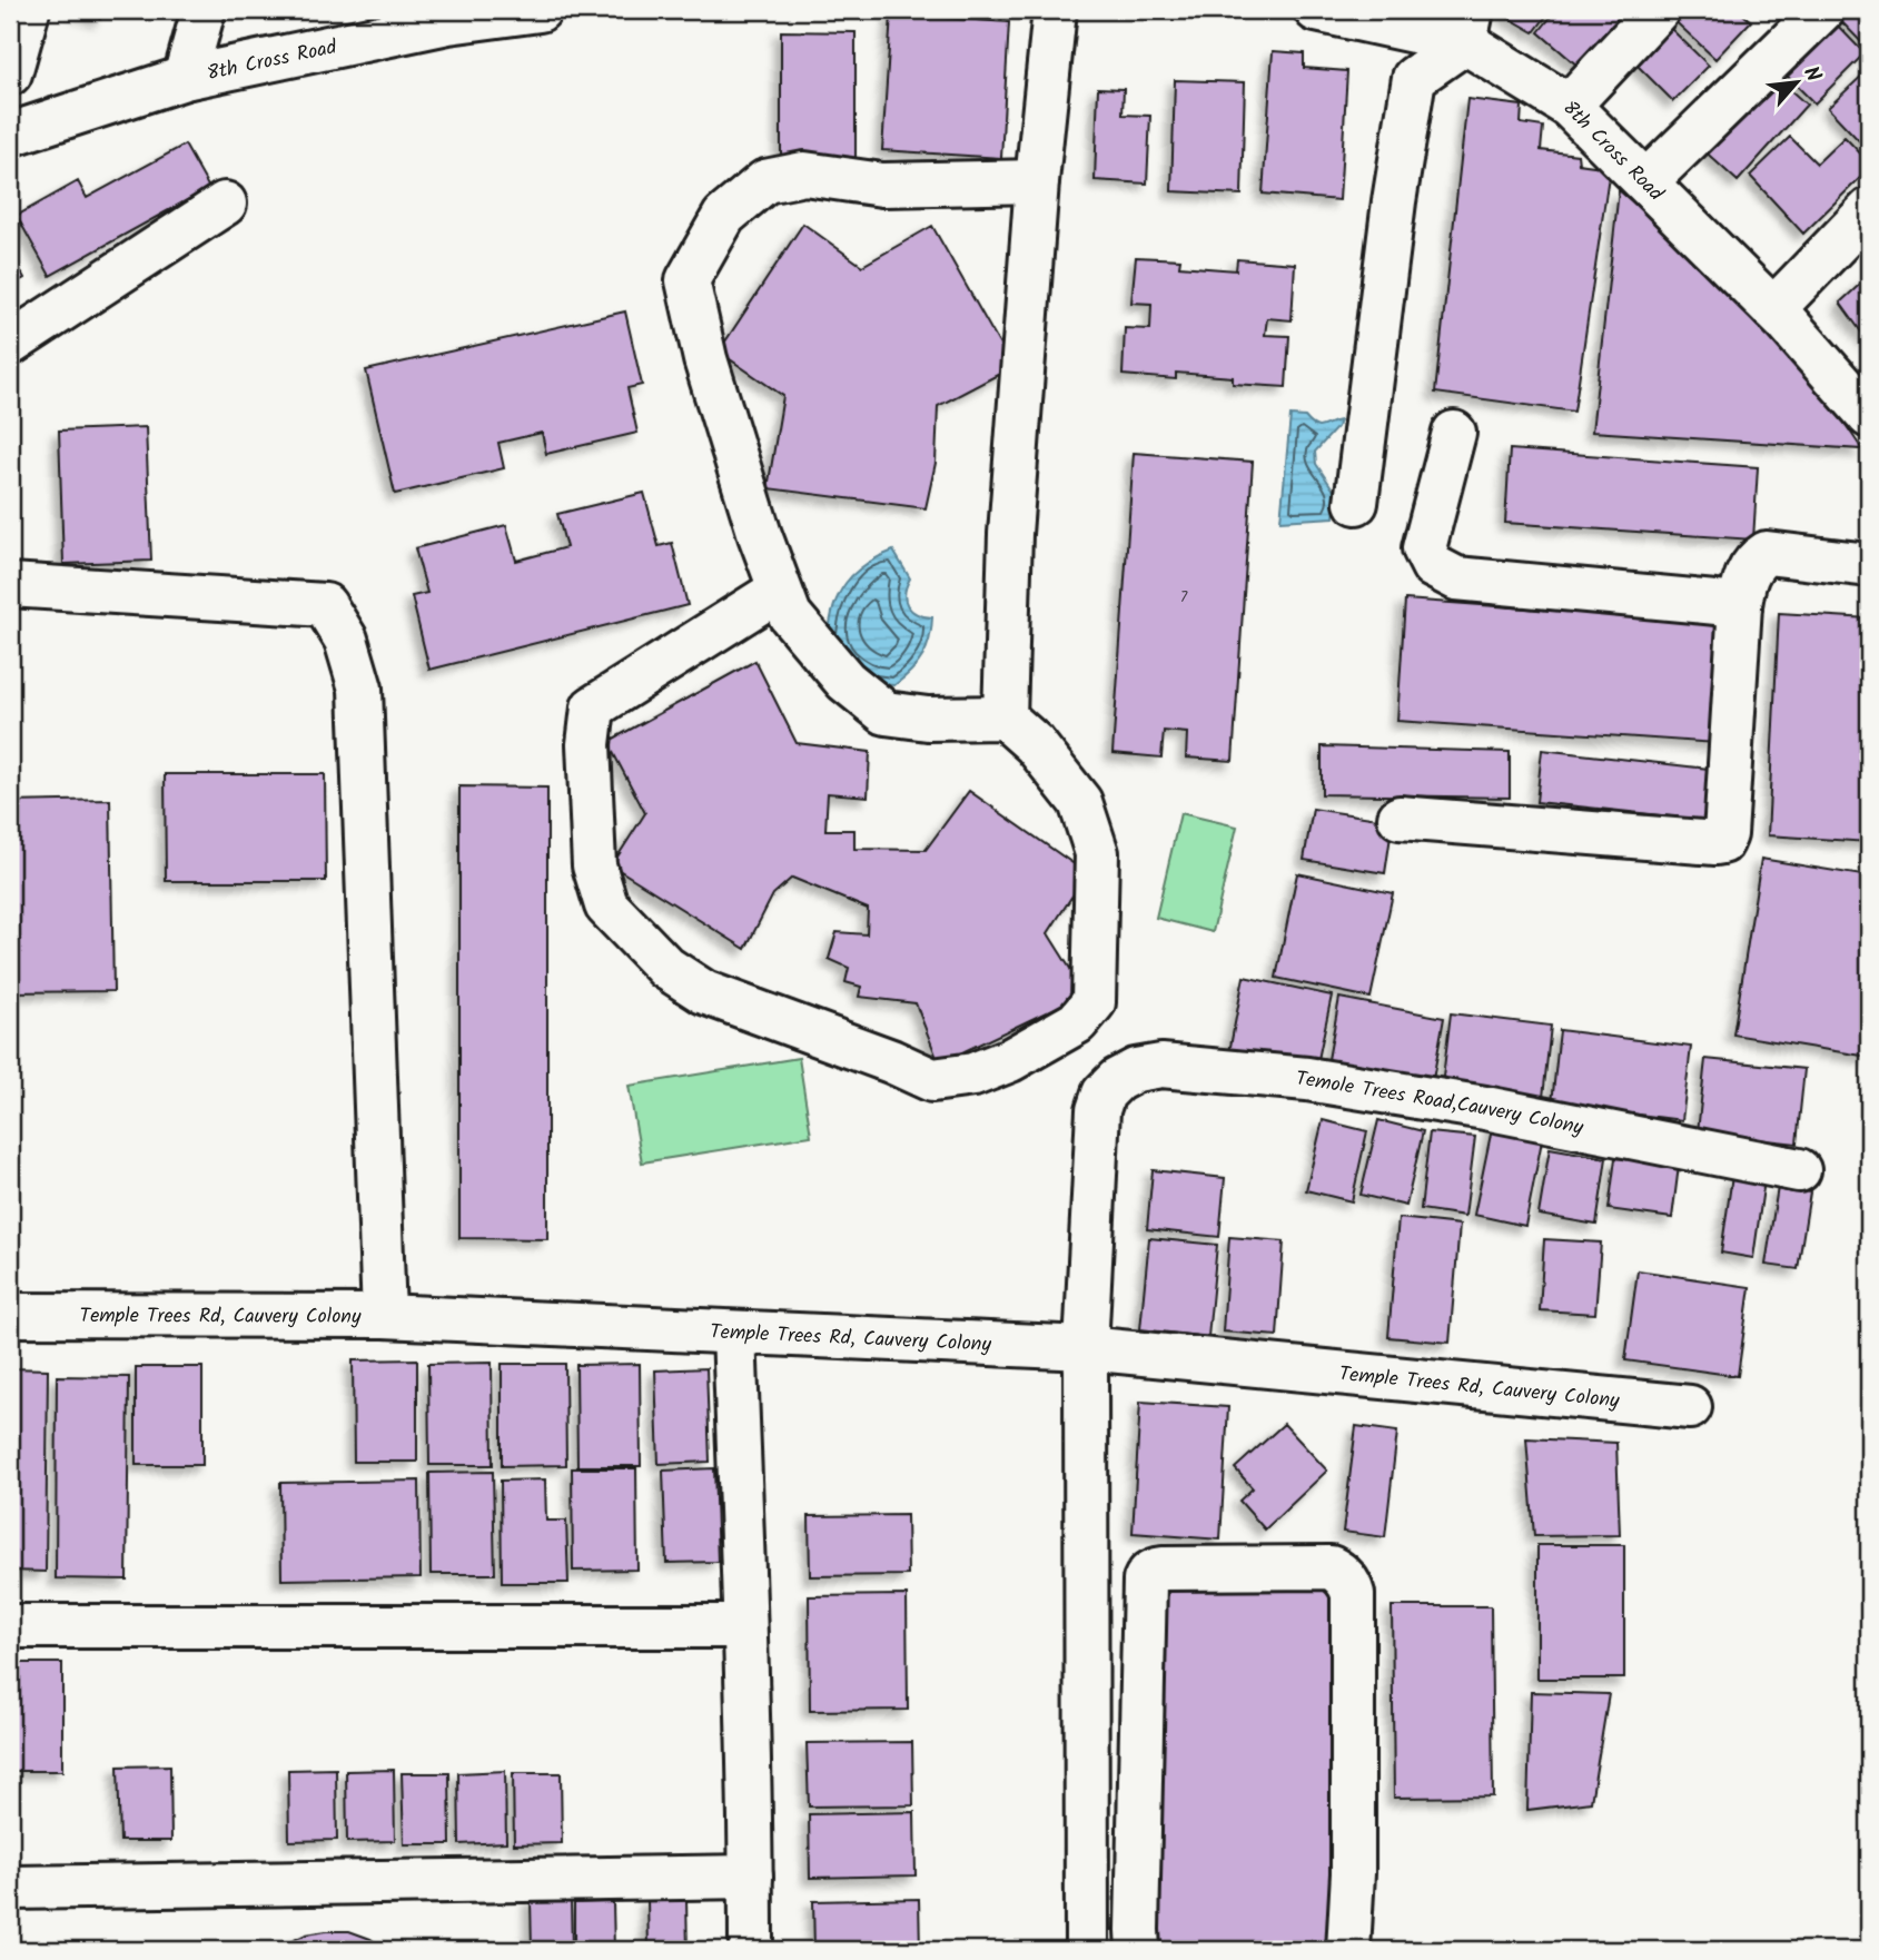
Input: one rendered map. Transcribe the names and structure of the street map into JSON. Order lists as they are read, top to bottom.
{
  "streets": {
    "street": ["8th Cross Road", "Temole Trees Road,Cauvery Colony", "Temple Trees Rd, Cauvery Colony"]
  },
  "crossings": [
    ["Temole Trees Road,Cauvery Colony", "Temple Trees Rd, Cauvery Colony"]
  ],
  "house_numbers": ["7"],
  "north": "top right"
}
